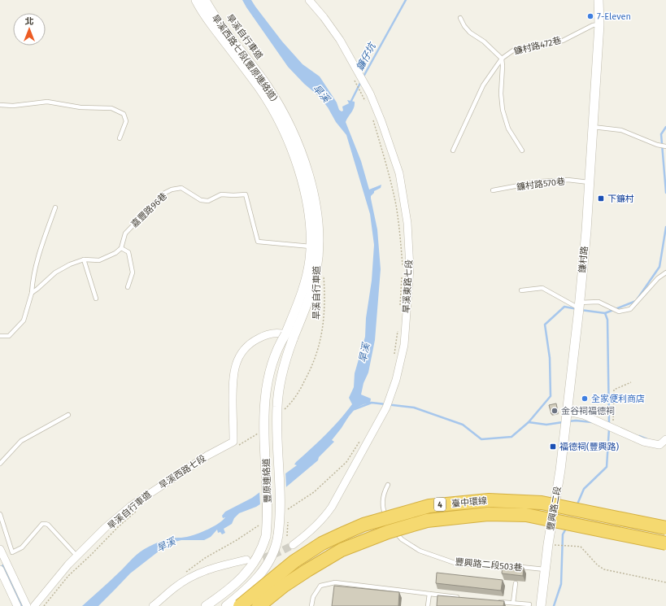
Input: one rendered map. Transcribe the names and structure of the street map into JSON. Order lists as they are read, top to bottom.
{
  "streets": {
    "highway": ["臺中環線", "4"],
    "street": [
      "旱溪西路七段(豐原連絡道)",
      "鎌村路",
      "旱溪東路七段",
      "旱溪西路七段",
      "豐原連絡道",
      "豐興路二段"
    ],
    "lane": [
      "鐮村路472巷",
      "鐮村路570巷",
      "嘉豐路96巷",
      "豐興路二段503巷"
    ],
    "path": ["旱溪自行車道"]
  },
  "crossings": [
    ["鐮村路472巷", "鎌村路"],
    ["旱溪西路七段(豐原連絡道)", "嘉豐路96巷"],
    ["旱溪西路七段(豐原連絡道)", "旱溪西路七段"],
    ["旱溪西路七段(豐原連絡道)", "豐原連絡道"],
    ["鐮村路570巷", "鎌村路"],
    ["鎌村路", "豐興路二段"],
    ["旱溪西路七段", "豐原連絡道"],
    ["豐興路二段", "豐興路二段503巷"]
  ],
  "water": ["鐮仔坑", "旱溪"],
  "places": {
    "other": ["7-Eleven", "全家便利商店", "金谷祠福德祠"],
    "transit": ["下鐮村", "福德祠(豐興路)"]
  },
  "north": "top"
}
